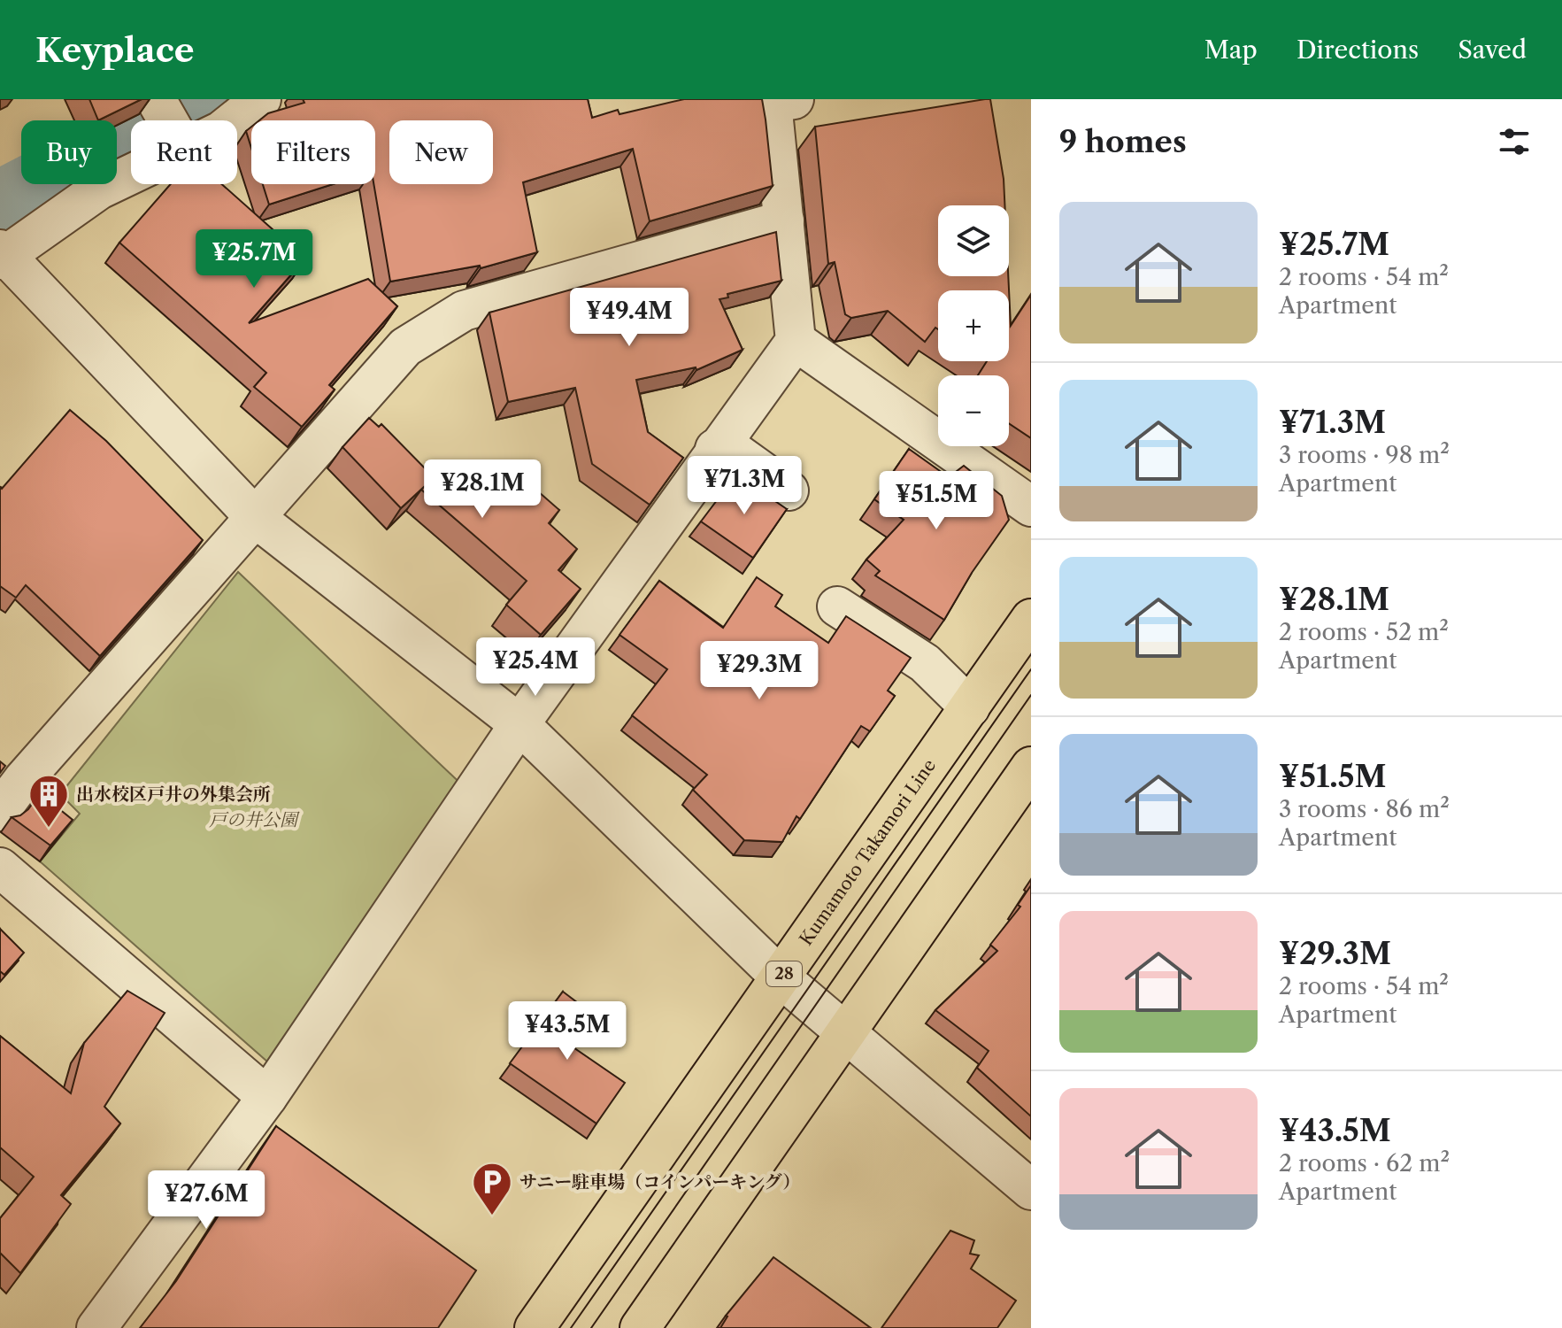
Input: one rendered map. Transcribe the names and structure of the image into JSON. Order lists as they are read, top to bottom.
{
  "streets": {
    "main road": ["Kumamoto Takamori Line", "28"]
  },
  "parks": ["戸の井公園"],
  "places": {
    "building": ["出水校区戸井の外集会所"],
    "parking": ["サニー駐車場（コインパーキング）"]
  },
  "page": {
    "header": "Keyplace",
    "nav": ["Map", "Directions", "Saved"],
    "heading": "9 homes",
    "chip": [
      "Buy",
      "Rent",
      "Filters",
      "New"
    ],
    "list": [
      {
        "name": "¥25.7M",
        "note": "2 rooms · 54 m² · Apartment"
      },
      {
        "name": "¥71.3M",
        "note": "3 rooms · 98 m² · Apartment"
      },
      {
        "name": "¥28.1M",
        "note": "2 rooms · 52 m² · Apartment"
      },
      {
        "name": "¥51.5M",
        "note": "3 rooms · 86 m² · Apartment"
      },
      {
        "name": "¥29.3M",
        "note": "2 rooms · 54 m² · Apartment"
      },
      {
        "name": "¥43.5M",
        "note": "2 rooms · 62 m² · Apartment"
      }
    ],
    "map_buttons": ["+", "−"],
    "price": [
      "¥25.7M",
      "¥49.4M",
      "¥71.3M",
      "¥28.1M",
      "¥51.5M",
      "¥25.4M",
      "¥29.3M",
      "¥43.5M",
      "¥27.6M"
    ]
  }
}
